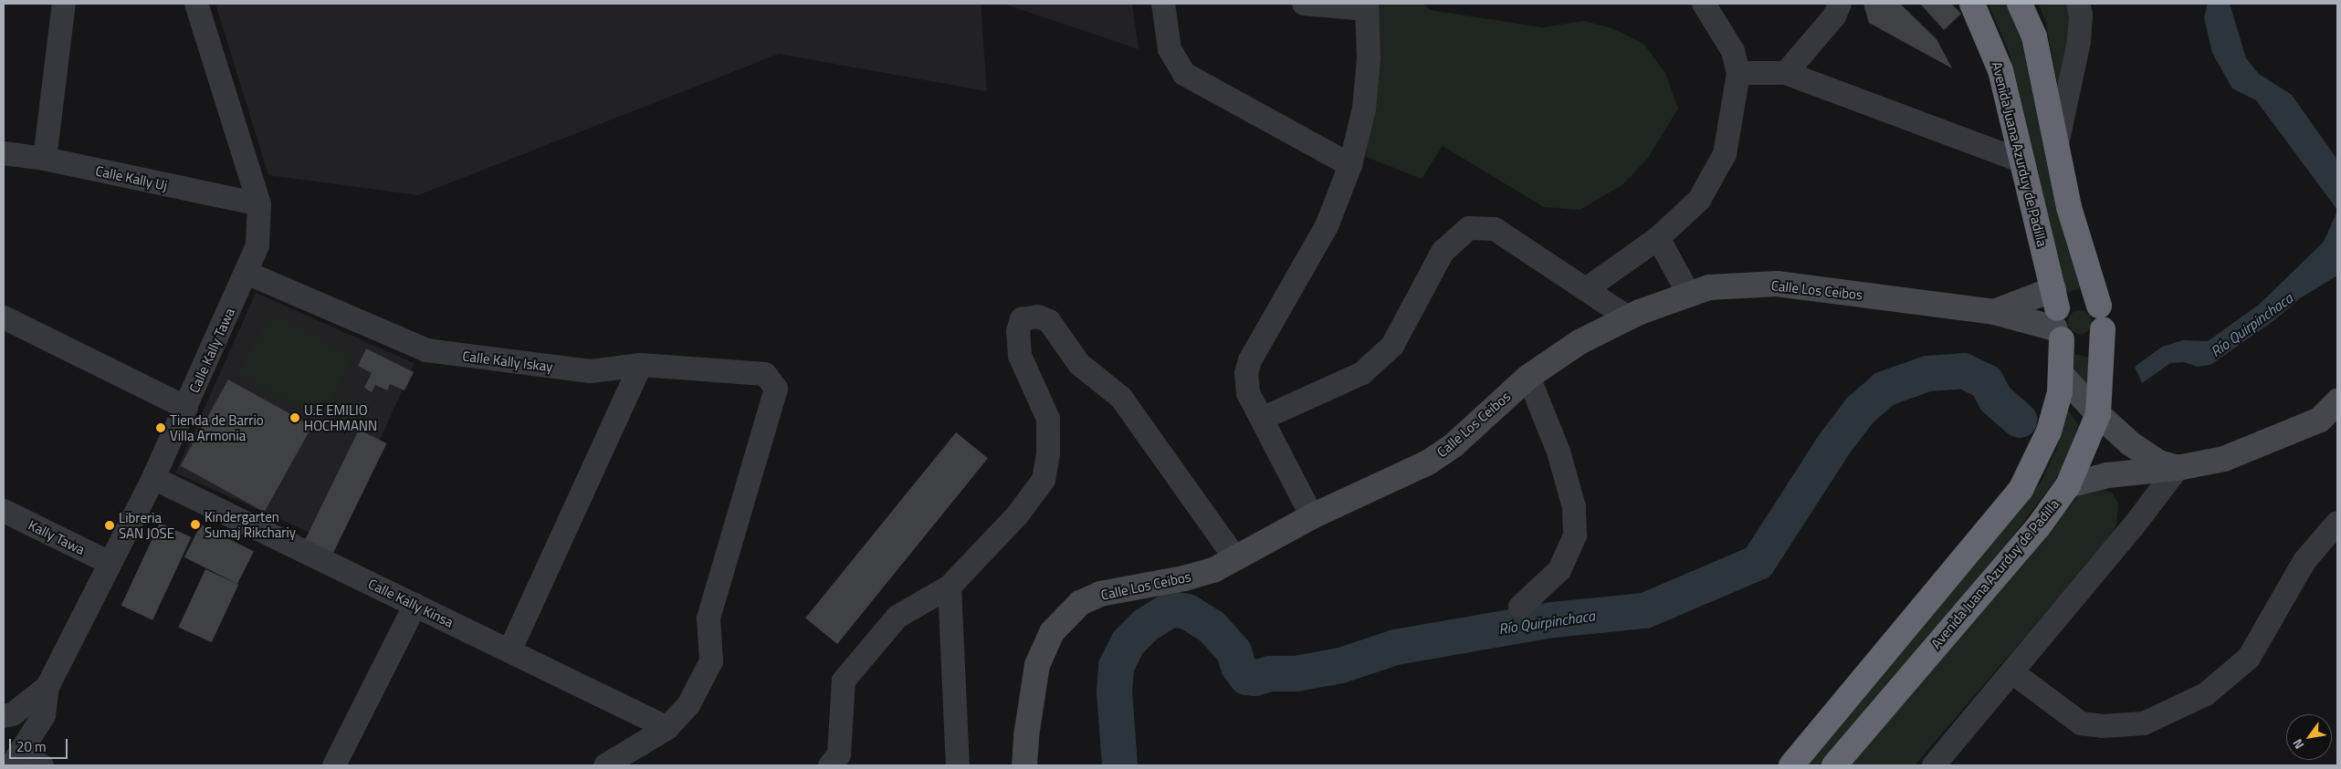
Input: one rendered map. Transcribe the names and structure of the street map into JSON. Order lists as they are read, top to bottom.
{
  "streets": {
    "highway": ["Avenida Juana Azurduy de Padilla"],
    "street": [
      "Calle Kally Uj",
      "Calle Los Ceibos",
      "Calle Kally Tawa",
      "Calle Kally Iskay",
      "Kally Tawa",
      "Calle Kally Kinsa"
    ]
  },
  "crossings": [
    ["Avenida Juana Azurduy de Padilla", "Calle Los Ceibos"],
    ["Calle Kally Uj", "Calle Kally Tawa"],
    ["Calle Kally Tawa", "Calle Kally Iskay"],
    ["Calle Kally Tawa", "Kally Tawa"],
    ["Calle Kally Tawa", "Calle Kally Kinsa"],
    ["Calle Kally Iskay", "Calle Kally Kinsa"]
  ],
  "water": ["Río Quirpinchaca"],
  "places": [
    "U.E EMILIO HOCHMANN",
    "Tienda de Barrio Villa Armonia",
    "Kindergarten Sumaj Rikchariy",
    "Libreria SAN JOSE"
  ],
  "scale_bar": "20 m",
  "north": "bottom left"
}
